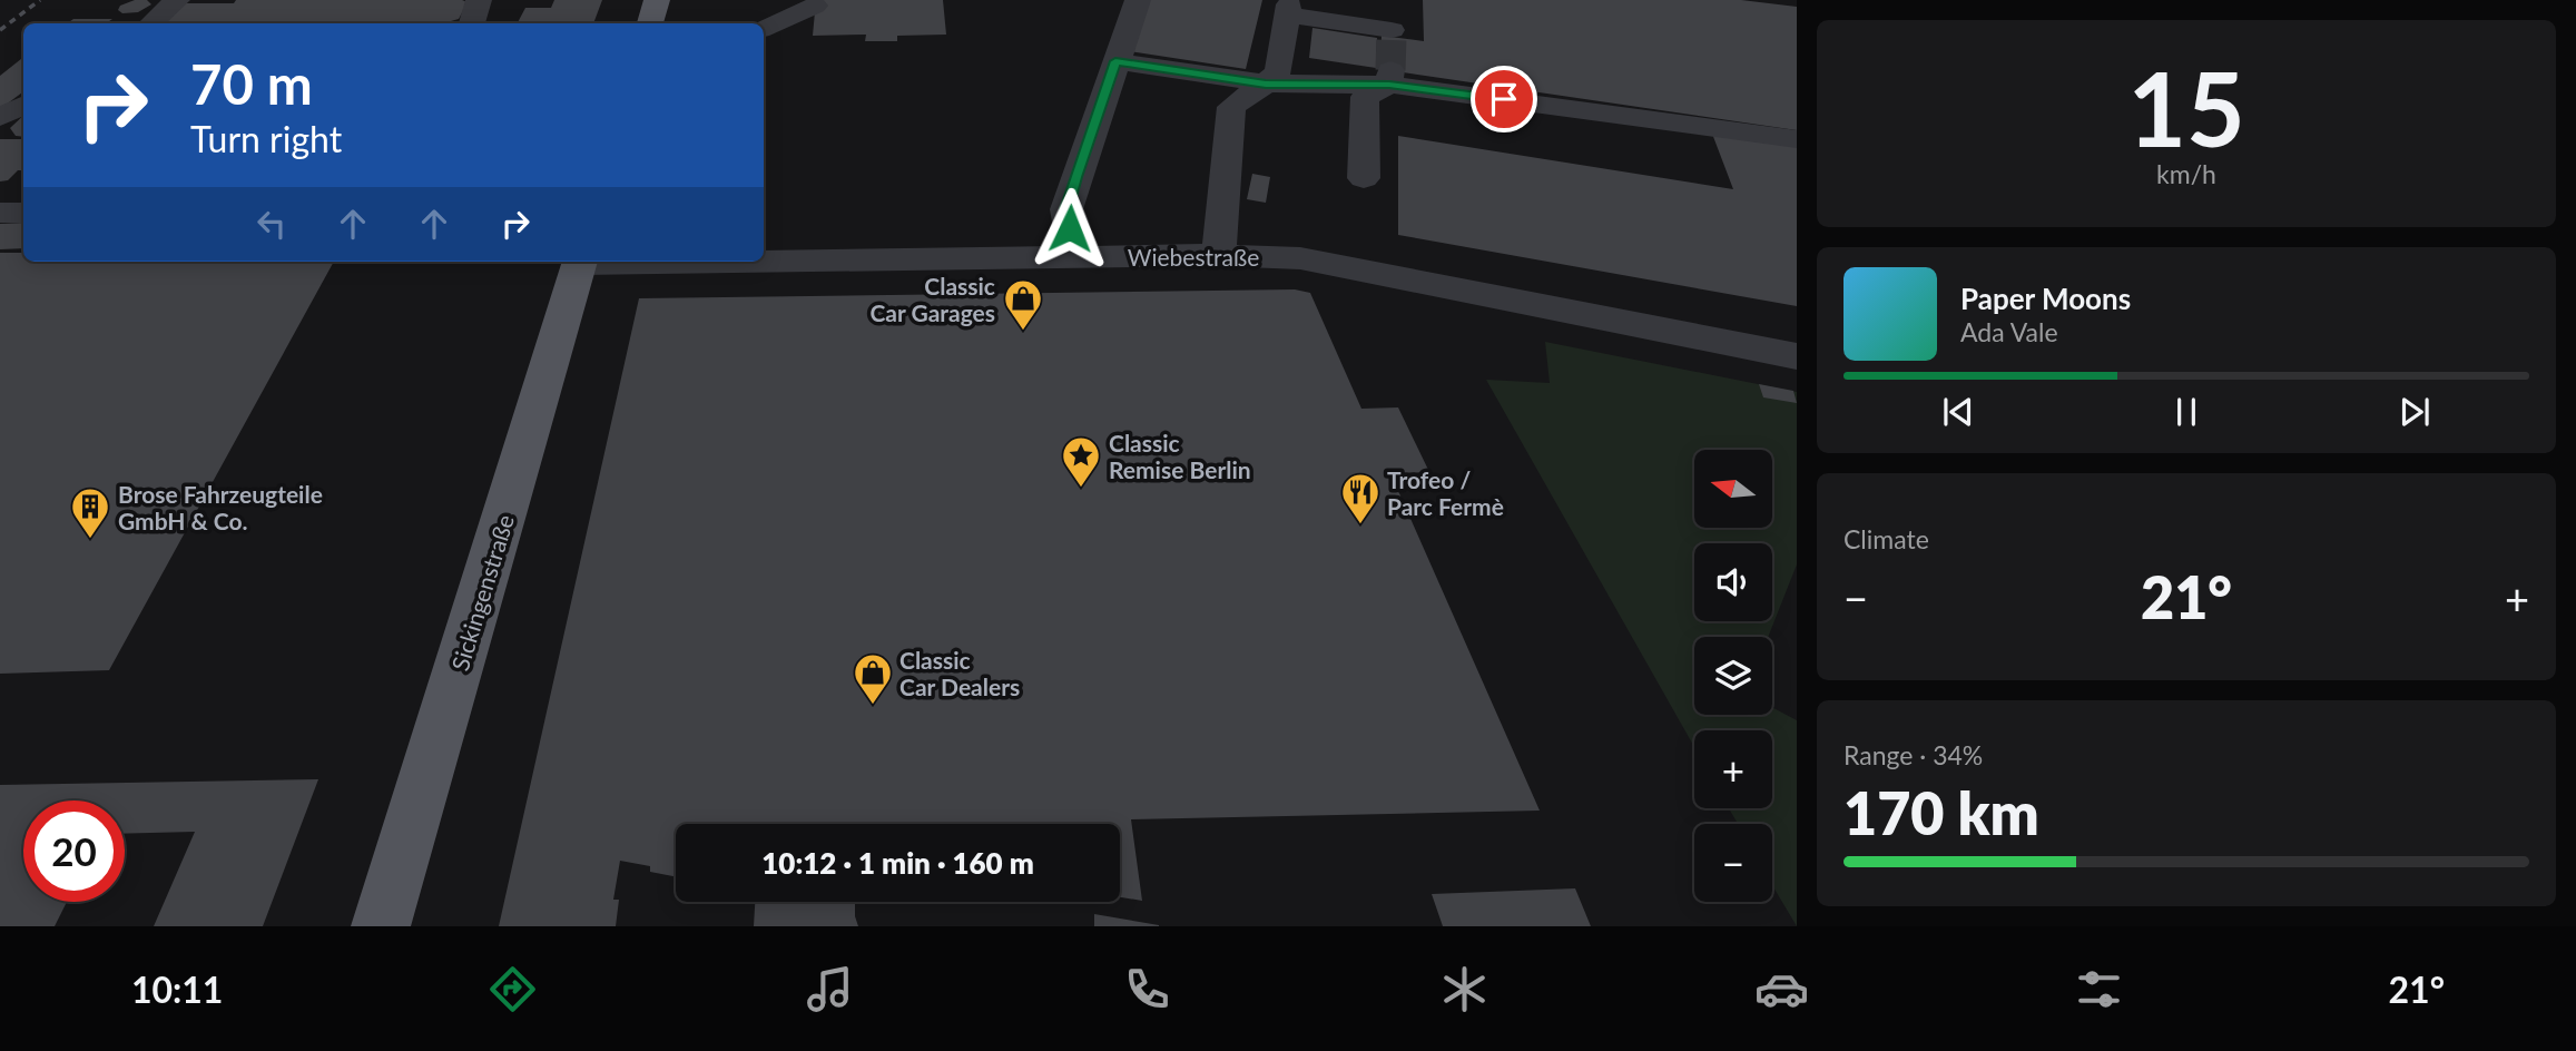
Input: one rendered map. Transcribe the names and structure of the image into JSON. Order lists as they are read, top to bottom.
{
  "streets": {
    "main road": ["Sickingenstraße"],
    "street": ["Wiebestraße"]
  },
  "places": {
    "shop": ["Classic Car Garages", "Classic Car Dealers"],
    "place": ["Classic Remise Berlin"],
    "restaurant": ["Trofeo / Parc Fermè"],
    "building": ["Brose Fahrzeugteile GmbH & Co."]
  },
  "north": "left",
  "page": {
    "tile": [
      ["15", "km/h"],
      "Climate",
      ["Range · 34%", "170 km"]
    ],
    "turn": ["70 m", "Turn right"],
    "song": ["Paper Moons", "Ada Vale"],
    "map_buttons": ["+", "−"],
    "heat": ["−", "21°", "+"],
    "limit": "20",
    "trip": "10:12 · 1 min · 160 m",
    "tabs": ["10:11", "21°"]
  }
}
